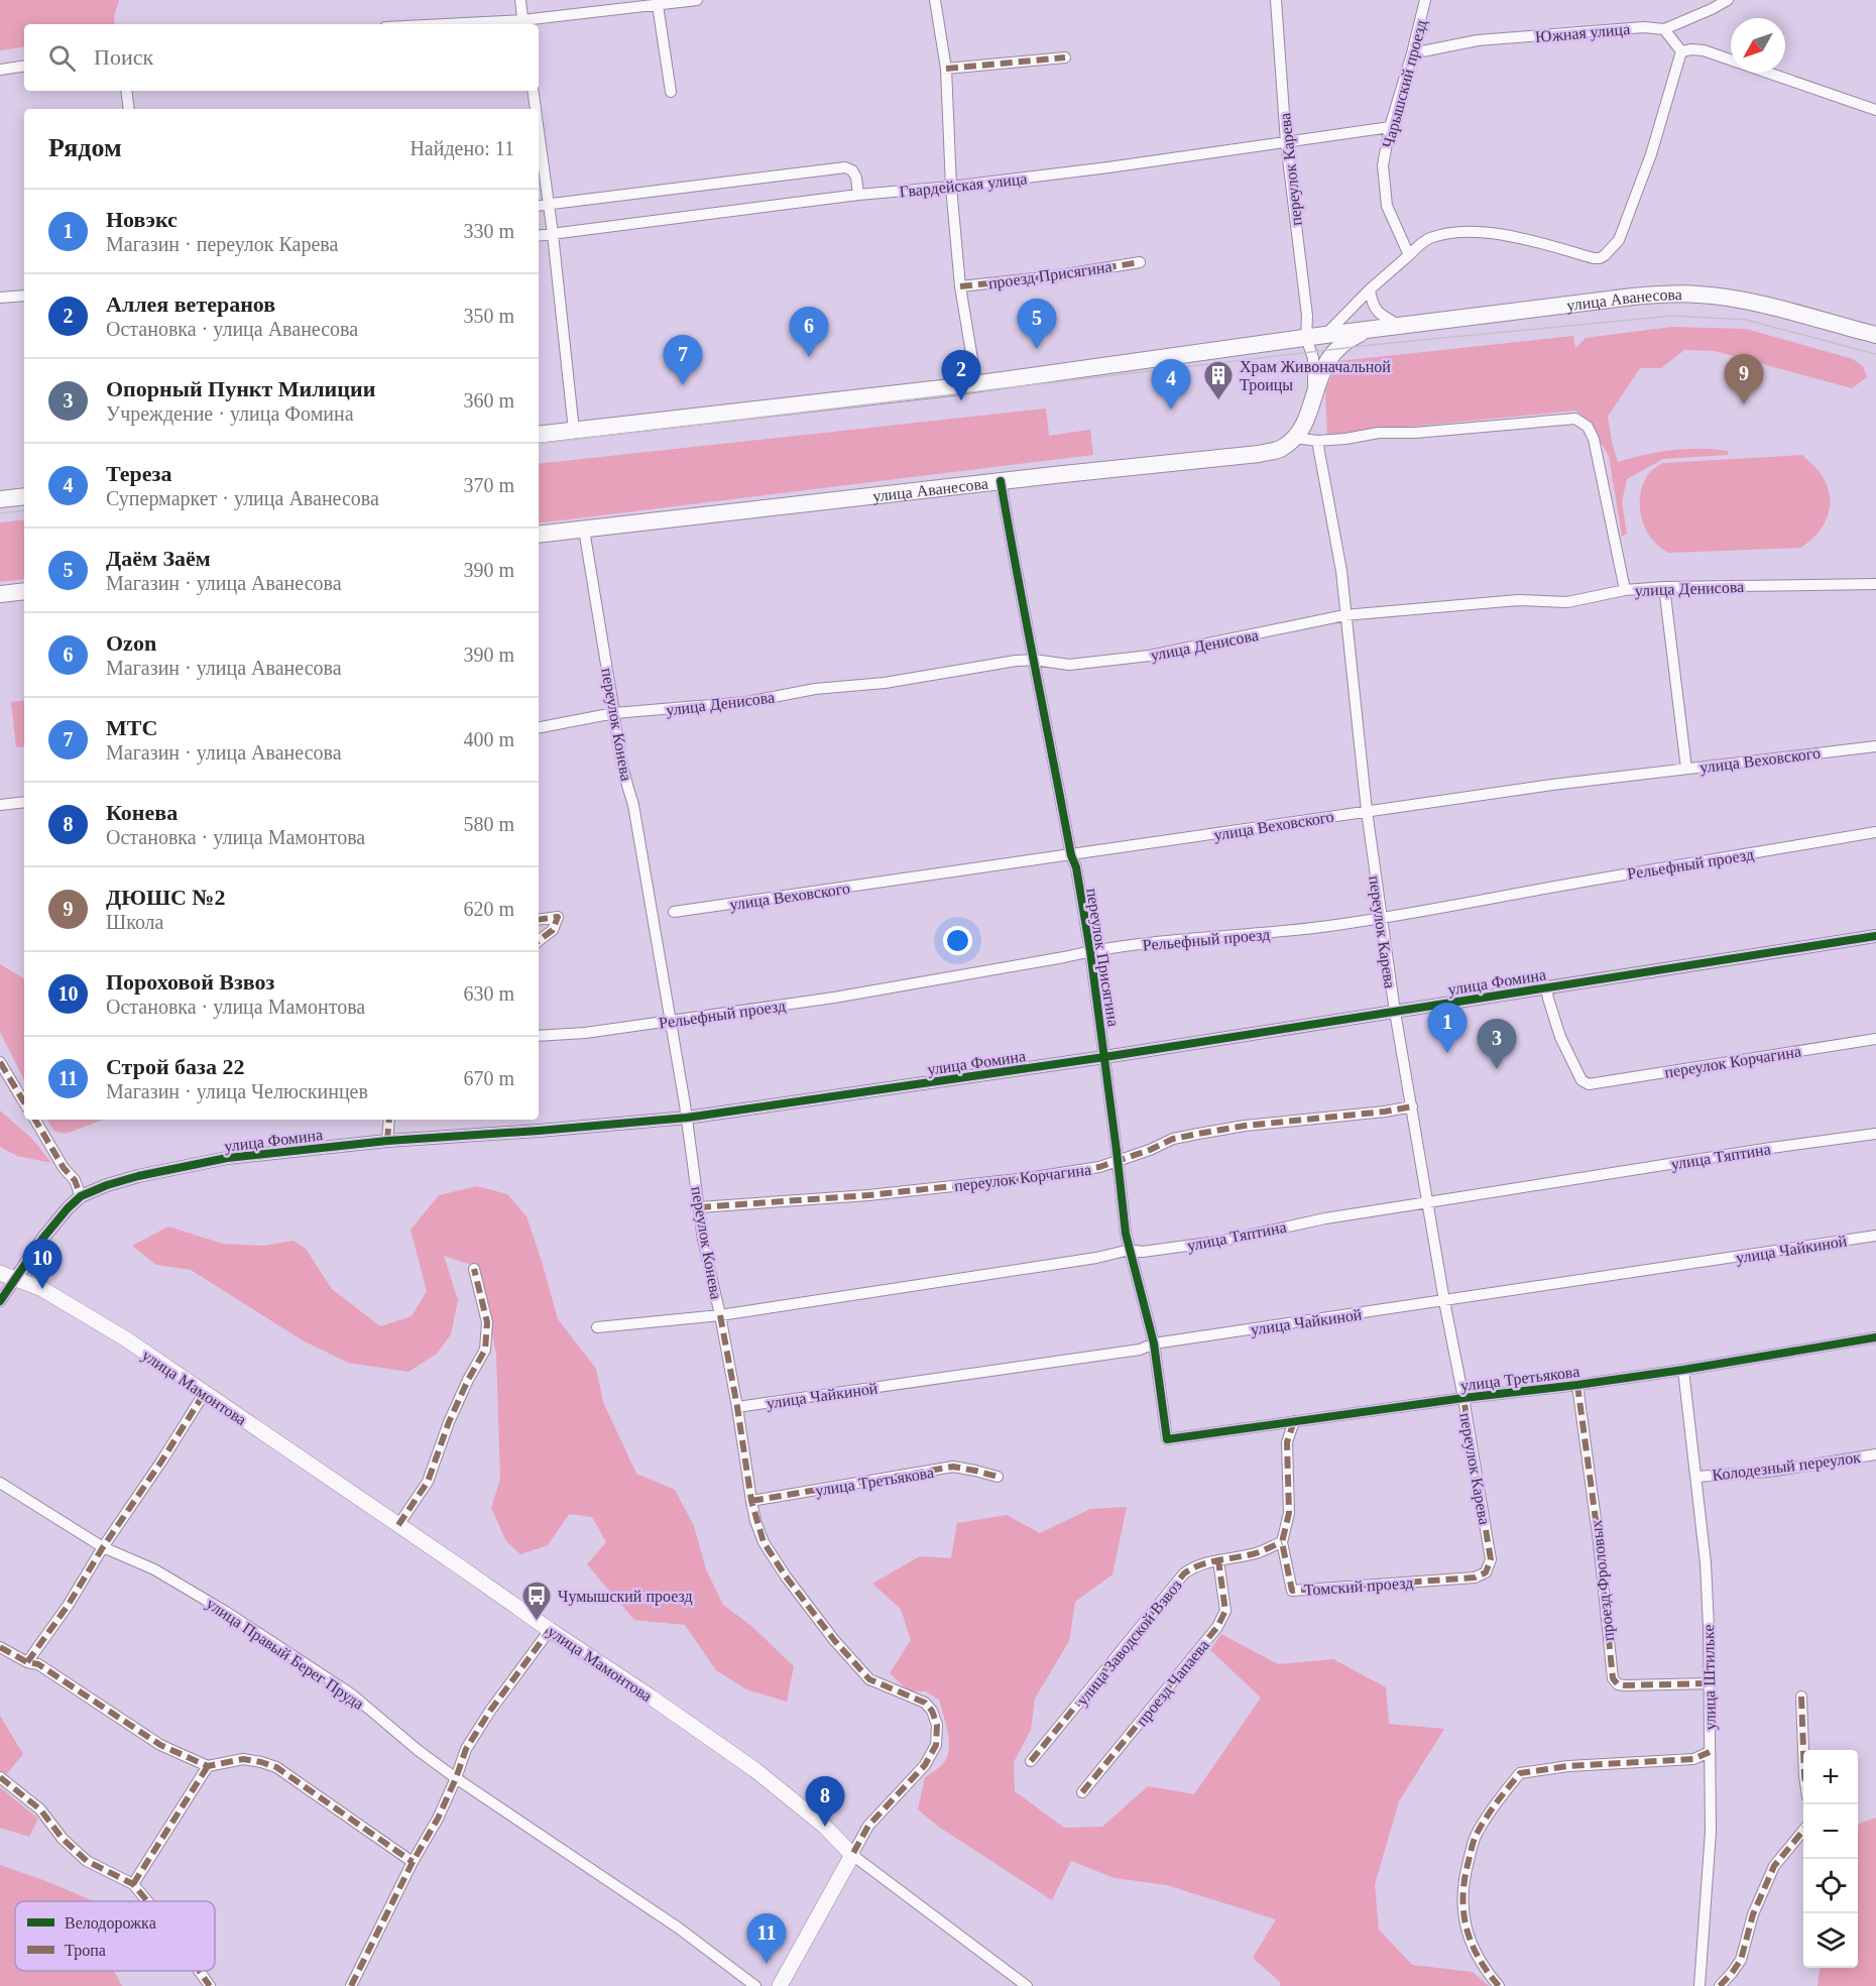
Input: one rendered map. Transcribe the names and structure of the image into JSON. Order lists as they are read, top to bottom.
{
  "streets": {
    "highway": ["улица Аванесова"],
    "main road": ["улица Мамонтова"],
    "street": [
      "Южная улица",
      "Чарышский проезд",
      "переулок Карева",
      "Гвардейская улица",
      "проезд Присягина",
      "улица Денисова",
      "переулок Конева",
      "улица Веховского",
      "Рельефный проезд",
      "переулок Присягина",
      "улица Фомина",
      "переулок Корчагина",
      "улица Тяптина",
      "улица Чайкиной",
      "улица Третьякова",
      "Колодезный переулок",
      "проезд Фроловых",
      "Томский проезд",
      "улица Заводской Взвоз",
      "улица Правый Берег Пруда",
      "улица Штильке",
      "проезд Чапаева"
    ]
  },
  "crossings": [
    ["Южная улица", "Чарышский проезд"],
    ["Чарышский проезд", "Гвардейская улица"],
    ["переулок Карева", "Гвардейская улица"],
    ["переулок Карева", "улица Аванесова"],
    ["переулок Карева", "улица Денисова"],
    ["переулок Карева", "улица Веховского"],
    ["переулок Карева", "Рельефный проезд"],
    ["переулок Карева", "улица Фомина"],
    ["переулок Карева", "переулок Корчагина"],
    ["переулок Карева", "улица Тяптина"],
    ["переулок Карева", "улица Чайкиной"],
    ["переулок Карева", "улица Третьякова"],
    ["переулок Карева", "Томский проезд"],
    ["улица Аванесова", "переулок Конева"],
    ["улица Аванесова", "переулок Присягина"],
    ["улица Денисова", "переулок Конева"],
    ["улица Денисова", "переулок Присягина"],
    ["переулок Конева", "Рельефный проезд"],
    ["переулок Конева", "улица Фомина"],
    ["переулок Конева", "переулок Корчагина"],
    ["переулок Конева", "улица Тяптина"],
    ["переулок Конева", "улица Чайкиной"],
    ["переулок Конева", "улица Третьякова"],
    ["переулок Конева", "улица Мамонтова"],
    ["улица Веховского", "переулок Присягина"],
    ["Рельефный проезд", "переулок Присягина"],
    ["переулок Присягина", "улица Фомина"],
    ["переулок Присягина", "переулок Корчагина"],
    ["переулок Присягина", "улица Тяптина"],
    ["переулок Присягина", "улица Чайкиной"],
    ["переулок Присягина", "улица Третьякова"],
    ["улица Фомина", "переулок Корчагина"],
    ["улица Третьякова", "проезд Фроловых"],
    ["улица Третьякова", "улица Штильке"],
    ["Колодезный переулок", "улица Штильке"],
    ["проезд Фроловых", "улица Штильке"],
    ["Томский проезд", "улица Заводской Взвоз"],
    ["улица Заводской Взвоз", "проезд Чапаева"]
  ],
  "places": {
    "building": ["Храм Живоначальной Троицы"],
    "bus stop": ["Чумышский проезд"]
  },
  "legend": ["Велодорожка", "Тропа"],
  "north": "bottom left",
  "page": {
    "search": "Поиск",
    "heading": ["Рядом", "Найдено: 11"],
    "list": [
      {
        "mark": "1",
        "name": "Новэкс",
        "note": "Магазин · переулок Карева",
        "value": "330 m"
      },
      {
        "mark": "2",
        "name": "Аллея ветеранов",
        "note": "Остановка · улица Аванесова",
        "value": "350 m"
      },
      {
        "mark": "3",
        "name": "Опорный Пункт Милиции",
        "note": "Учреждение · улица Фомина",
        "value": "360 m"
      },
      {
        "mark": "4",
        "name": "Тереза",
        "note": "Супермаркет · улица Аванесова",
        "value": "370 m"
      },
      {
        "mark": "5",
        "name": "Даём Заём",
        "note": "Магазин · улица Аванесова",
        "value": "390 m"
      },
      {
        "mark": "6",
        "name": "Ozon",
        "note": "Магазин · улица Аванесова",
        "value": "390 m"
      },
      {
        "mark": "7",
        "name": "МТС",
        "note": "Магазин · улица Аванесова",
        "value": "400 m"
      },
      {
        "mark": "8",
        "name": "Конева",
        "note": "Остановка · улица Мамонтова",
        "value": "580 m"
      },
      {
        "mark": "9",
        "name": "ДЮШС №2",
        "note": "Школа",
        "value": "620 m"
      },
      {
        "mark": "10",
        "name": "Пороховой Взвоз",
        "note": "Остановка · улица Мамонтова",
        "value": "630 m"
      },
      {
        "mark": "11",
        "name": "Строй база 22",
        "note": "Магазин · улица Челюскинцев",
        "value": "670 m"
      }
    ],
    "pins": [
      "5",
      "6",
      "7",
      "2",
      "9",
      "4",
      "1",
      "3",
      "10",
      "8",
      "11"
    ],
    "map_buttons": ["+", "−"]
  }
}
